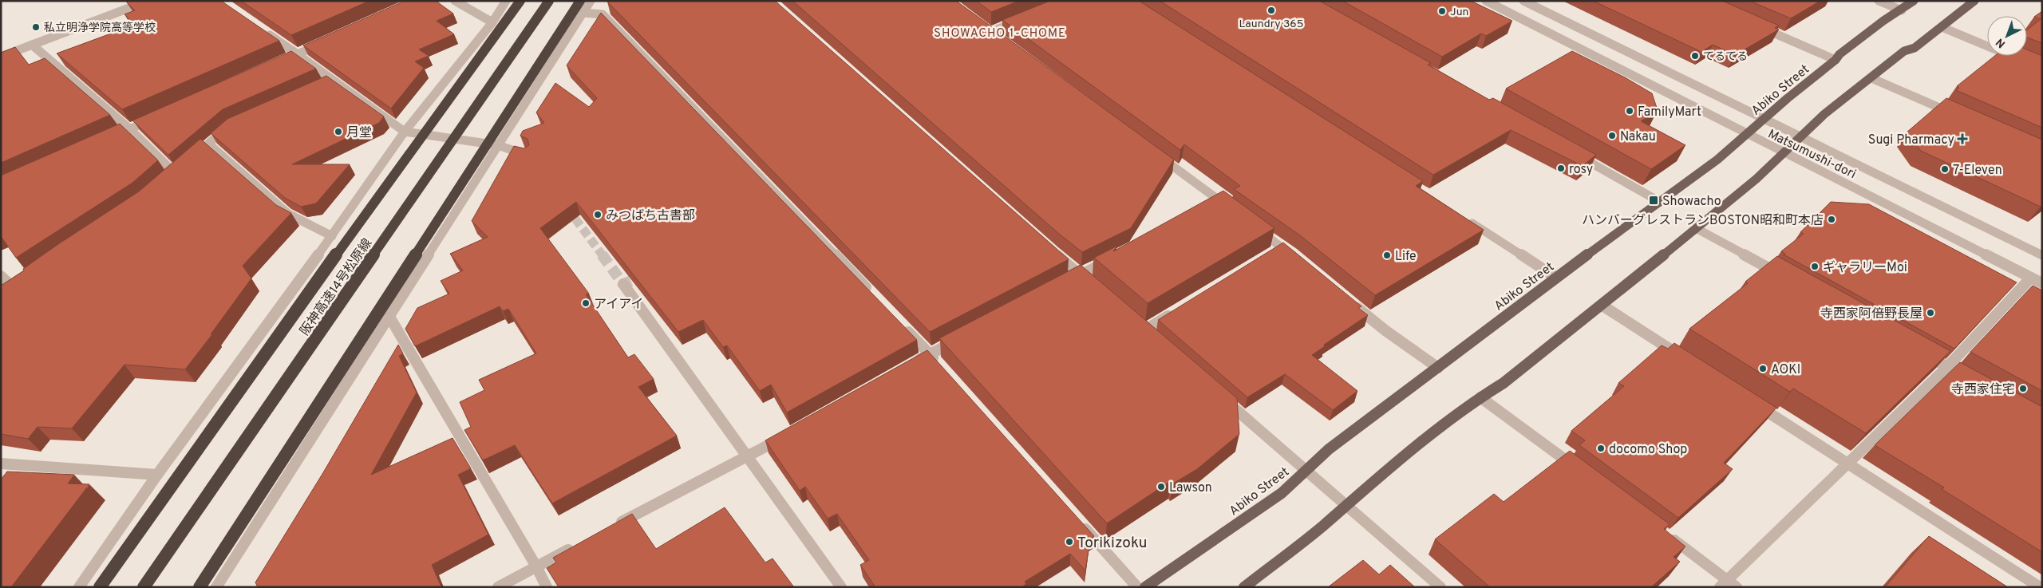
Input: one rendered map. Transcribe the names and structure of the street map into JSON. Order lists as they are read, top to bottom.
{
  "streets": {
    "highway": ["阪神高速14号松原線"],
    "main road": ["Abiko Street"],
    "street": ["Matsumushi-dori"]
  },
  "crossings": [
    ["Abiko Street", "Matsumushi-dori"]
  ],
  "districts": ["SHOWACHO 1-CHOME"],
  "places": {
    "other": [
      "Laundry 365",
      "Jun",
      "私立明浄学院高等学校",
      "てるてる",
      "FamilyMart",
      "月堂",
      "Nakau",
      "rosy",
      "7-Eleven",
      "みつばち古書部",
      "ハンバーグレストランBOSTON昭和町本店",
      "Life",
      "ギャラリーMoi",
      "アイアイ",
      "寺西家阿倍野長屋",
      "AOKI",
      "寺西家住宅",
      "docomo Shop",
      "Lawson",
      "Torikizoku"
    ],
    "health": ["Sugi Pharmacy"],
    "transit": ["Showacho"]
  },
  "north": "bottom left"
}
